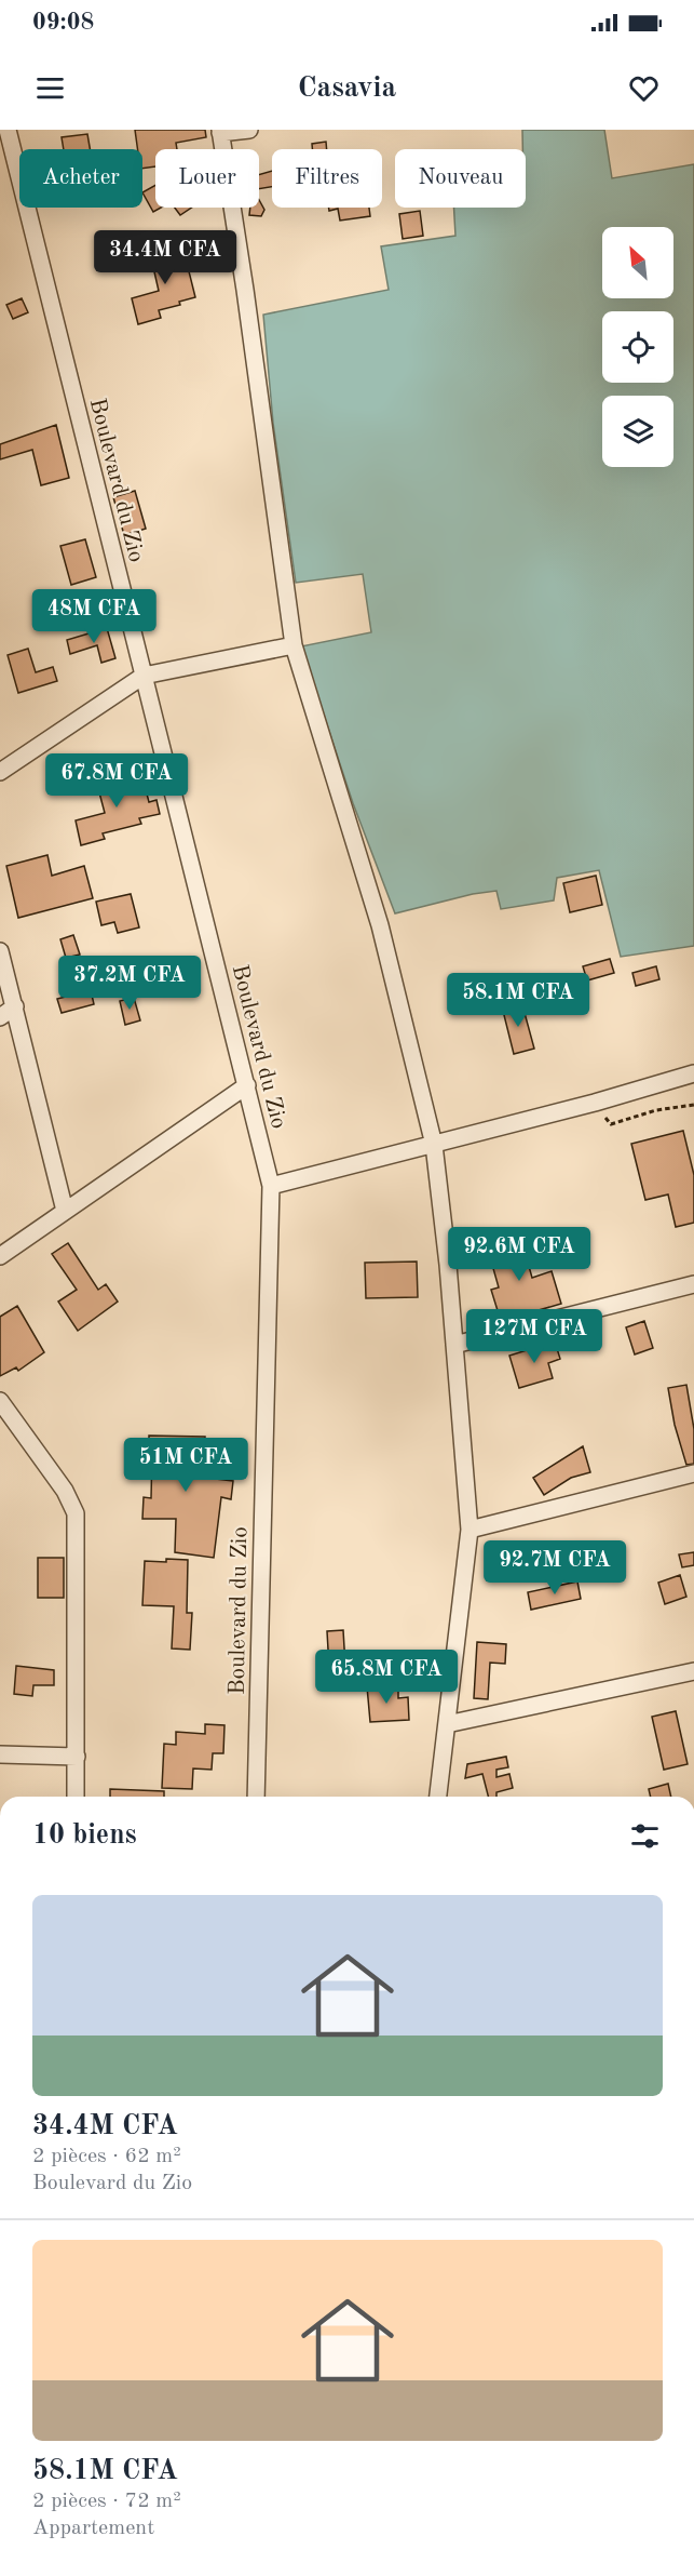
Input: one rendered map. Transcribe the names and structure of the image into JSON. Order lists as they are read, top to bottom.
{
  "streets": {
    "street": ["Boulevard du Zio"]
  },
  "north": "top left",
  "page": {
    "status": "09:08",
    "header": "Casavia",
    "chip": [
      "Acheter",
      "Louer",
      "Filtres",
      "Nouveau"
    ],
    "price": [
      "34.4M CFA",
      "48M CFA",
      "67.8M CFA",
      "37.2M CFA",
      "58.1M CFA",
      "92.6M CFA",
      "127M CFA",
      "51M CFA",
      "92.7M CFA",
      "65.8M CFA"
    ],
    "heading": "10 biens",
    "list": [
      {
        "name": "34.4M CFA",
        "note": "2 pièces · 62 m² · Boulevard du Zio"
      },
      {
        "name": "58.1M CFA",
        "note": "2 pièces · 72 m² · Appartement"
      }
    ]
  }
}
